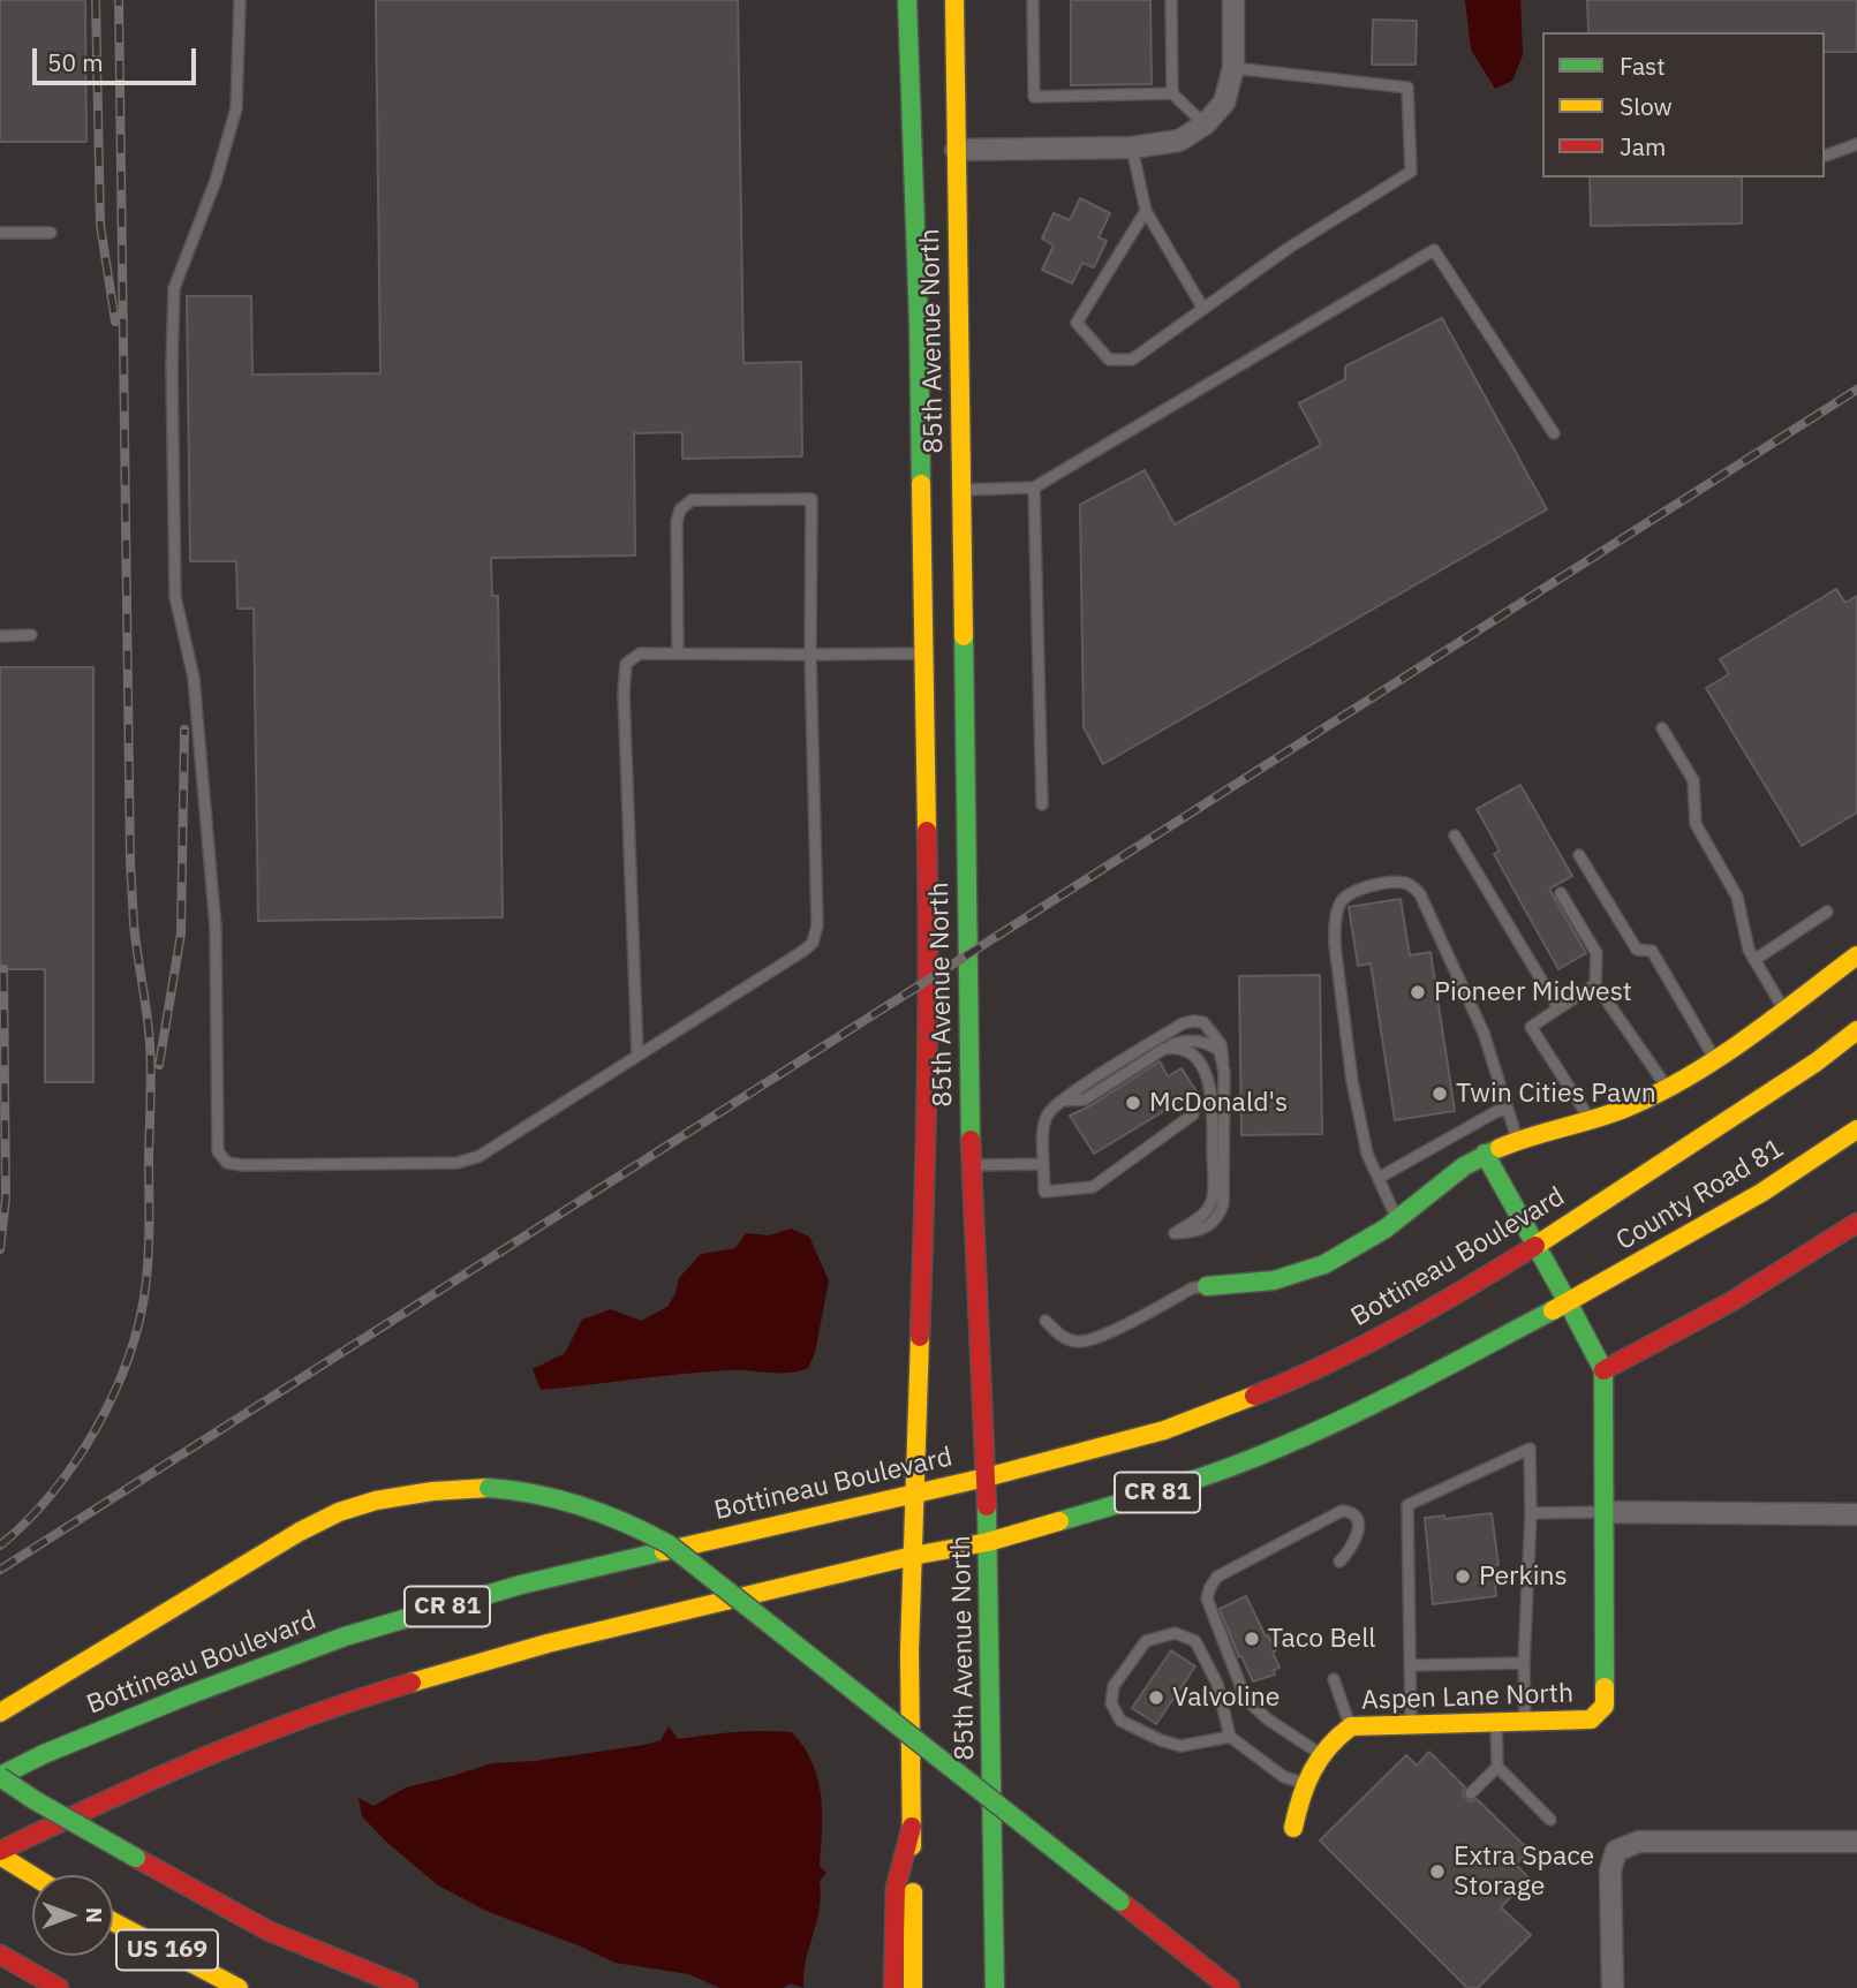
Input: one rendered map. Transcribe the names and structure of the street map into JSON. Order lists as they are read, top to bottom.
{
  "streets": {
    "main road": [
      "85th Avenue North",
      "County Road 81",
      "Bottineau Boulevard",
      "CR 81",
      "Aspen Lane North",
      "US 169"
    ]
  },
  "crossings": [
    ["85th Avenue North", "Bottineau Boulevard"],
    ["85th Avenue North", "CR 81"],
    ["County Road 81", "Bottineau Boulevard"],
    ["County Road 81", "CR 81"]
  ],
  "places": [
    "Pioneer Midwest",
    "Twin Cities Pawn",
    "McDonald's",
    "Perkins",
    "Taco Bell",
    "Valvoline",
    "Extra Space Storage"
  ],
  "legend": ["Fast", "Slow", "Jam"],
  "scale_bar": "50 m",
  "north": "right"
}
